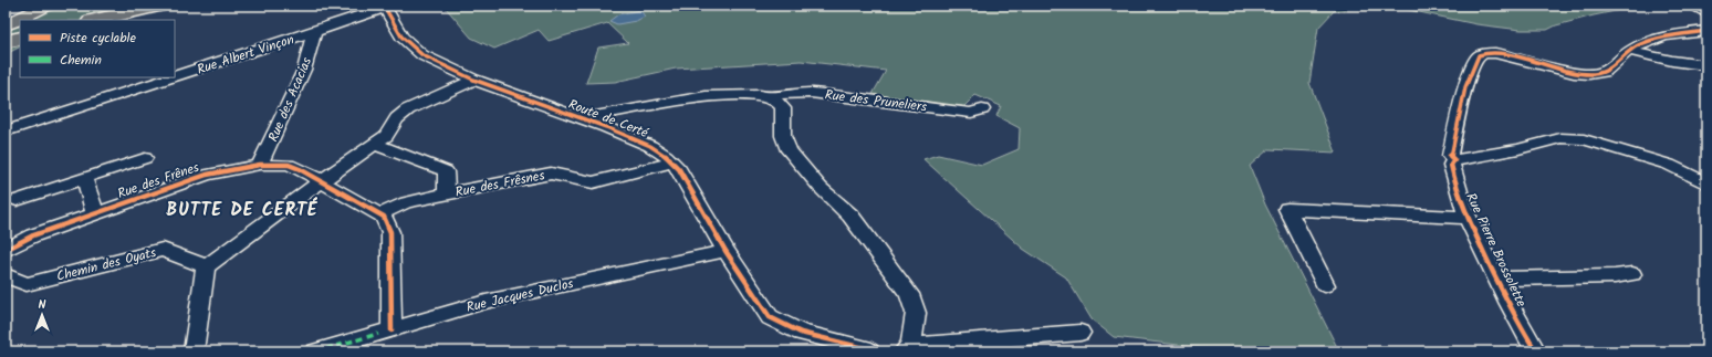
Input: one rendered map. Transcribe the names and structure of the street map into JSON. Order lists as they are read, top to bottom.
{
  "streets": {
    "street": [
      "Rue Albert Vinçon",
      "Rue des Acacias",
      "Rue des Pruneliers",
      "Route de Certé",
      "Rue des Frênes",
      "Rue des Frêsnes",
      "Rue Pierre Brossolette",
      "Chemin des Oyats",
      "Rue Jacques Duclos"
    ]
  },
  "crossings": [
    ["Rue Albert Vinçon", "Rue des Acacias"],
    ["Rue Albert Vinçon", "Route de Certé"],
    ["Rue des Acacias", "Rue des Frênes"],
    ["Rue des Pruneliers", "Route de Certé"],
    ["Route de Certé", "Rue des Frêsnes"],
    ["Route de Certé", "Rue Jacques Duclos"],
    ["Rue des Frênes", "Rue des Frêsnes"]
  ],
  "districts": ["BUTTE DE CERTÉ"],
  "legend": ["Piste cyclable", "Chemin"],
  "north": "top"
}
